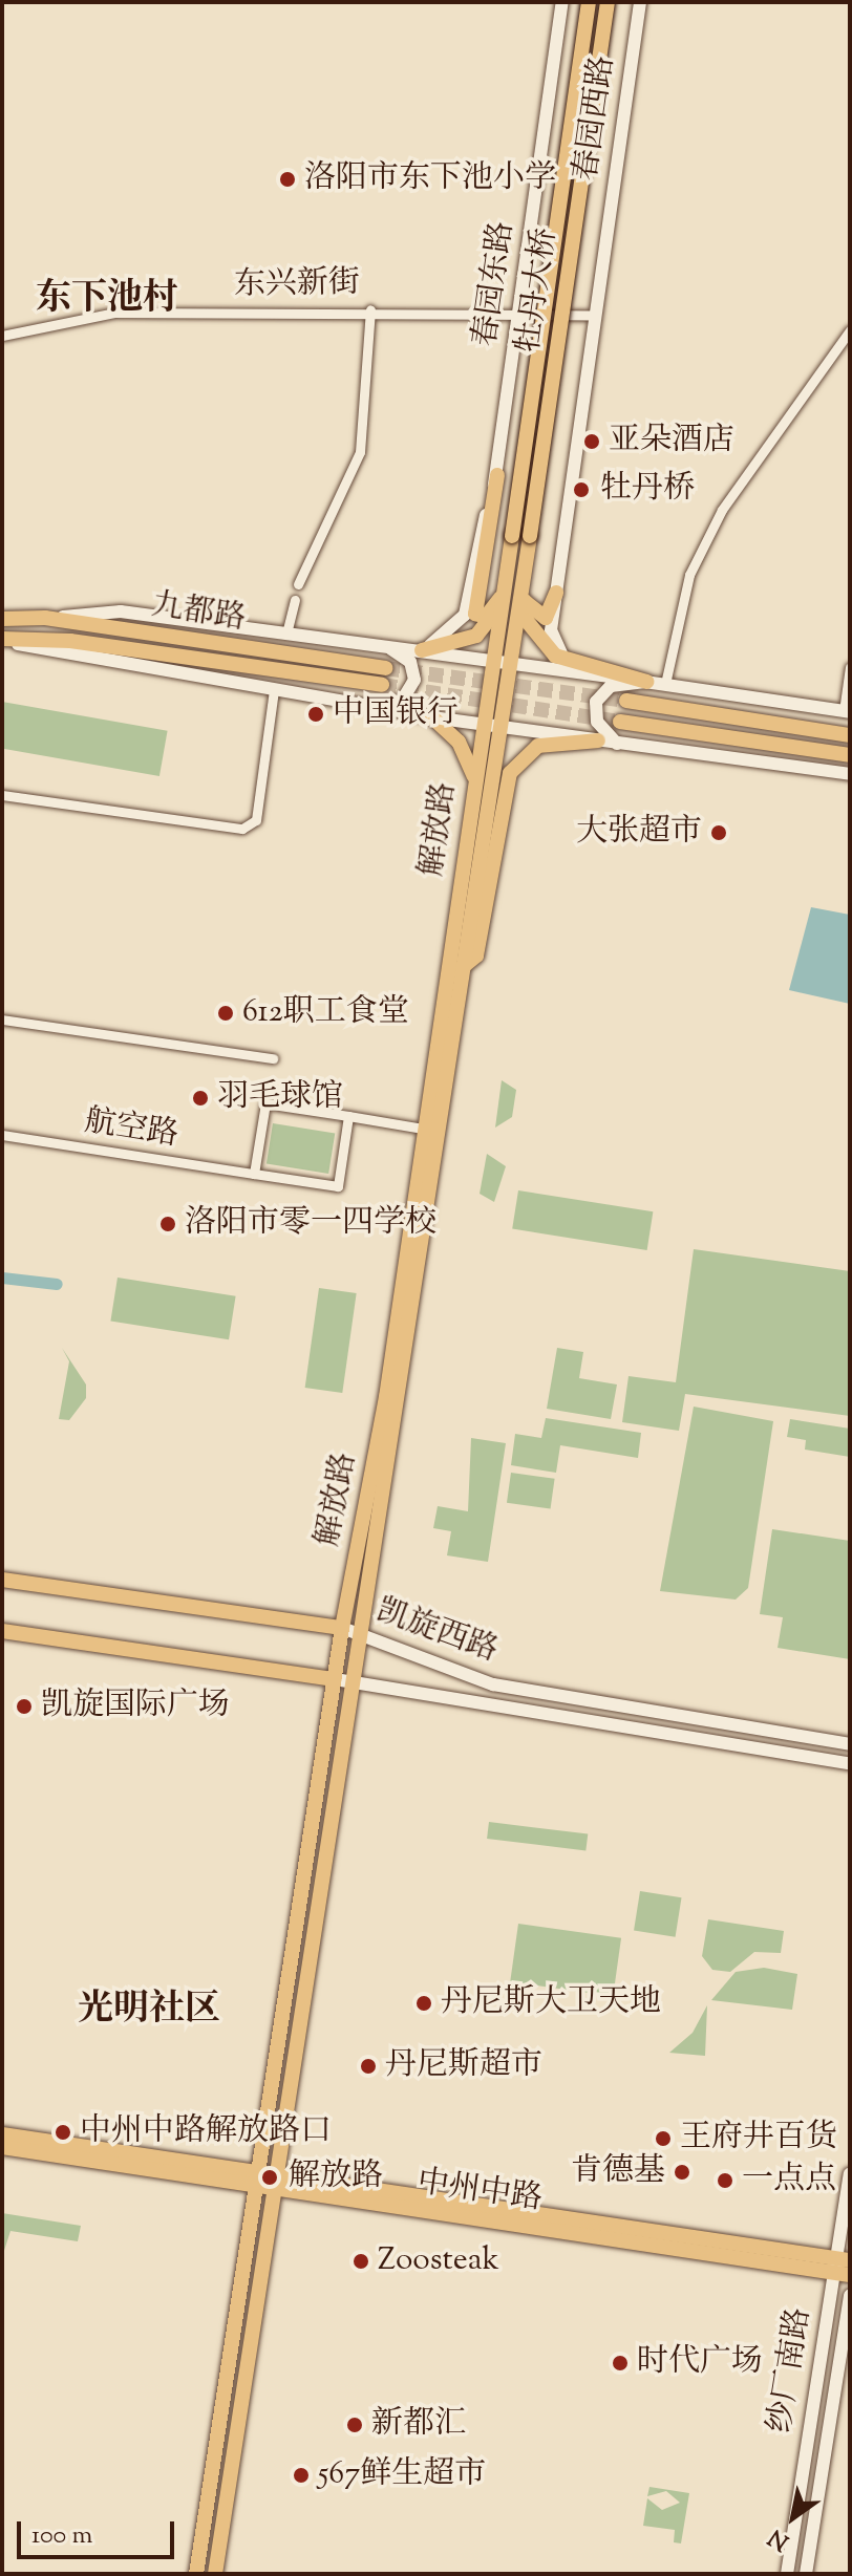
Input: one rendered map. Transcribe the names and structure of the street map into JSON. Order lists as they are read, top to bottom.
{
  "streets": {
    "main road": [
      "春园西路",
      "春园东路",
      "牡丹大桥",
      "九都路",
      "解放路",
      "凯旋西路",
      "中州中路",
      "纱厂南路"
    ],
    "street": ["东兴新街", "航空路"]
  },
  "crossings": [
    ["春园西路", "东兴新街"],
    ["春园东路", "东兴新街"],
    ["牡丹大桥", "解放路"],
    ["解放路", "凯旋西路"],
    ["解放路", "中州中路"],
    ["中州中路", "纱厂南路"]
  ],
  "districts": ["东下池村", "光明社区"],
  "places": [
    "洛阳市东下池小学",
    "亚朵酒店",
    "牡丹桥",
    "中国银行",
    "大张超市",
    "612职工食堂",
    "羽毛球馆",
    "洛阳市零一四学校",
    "凯旋国际广场",
    "丹尼斯大卫天地",
    "丹尼斯超市",
    "中州中路解放路口",
    "王府井百货",
    "肯德基",
    "解放路",
    "一点点",
    "Zoosteak",
    "时代广场",
    "新都汇",
    "567鲜生超市"
  ],
  "scale_bar": "100 m",
  "north": "bottom left"
}
